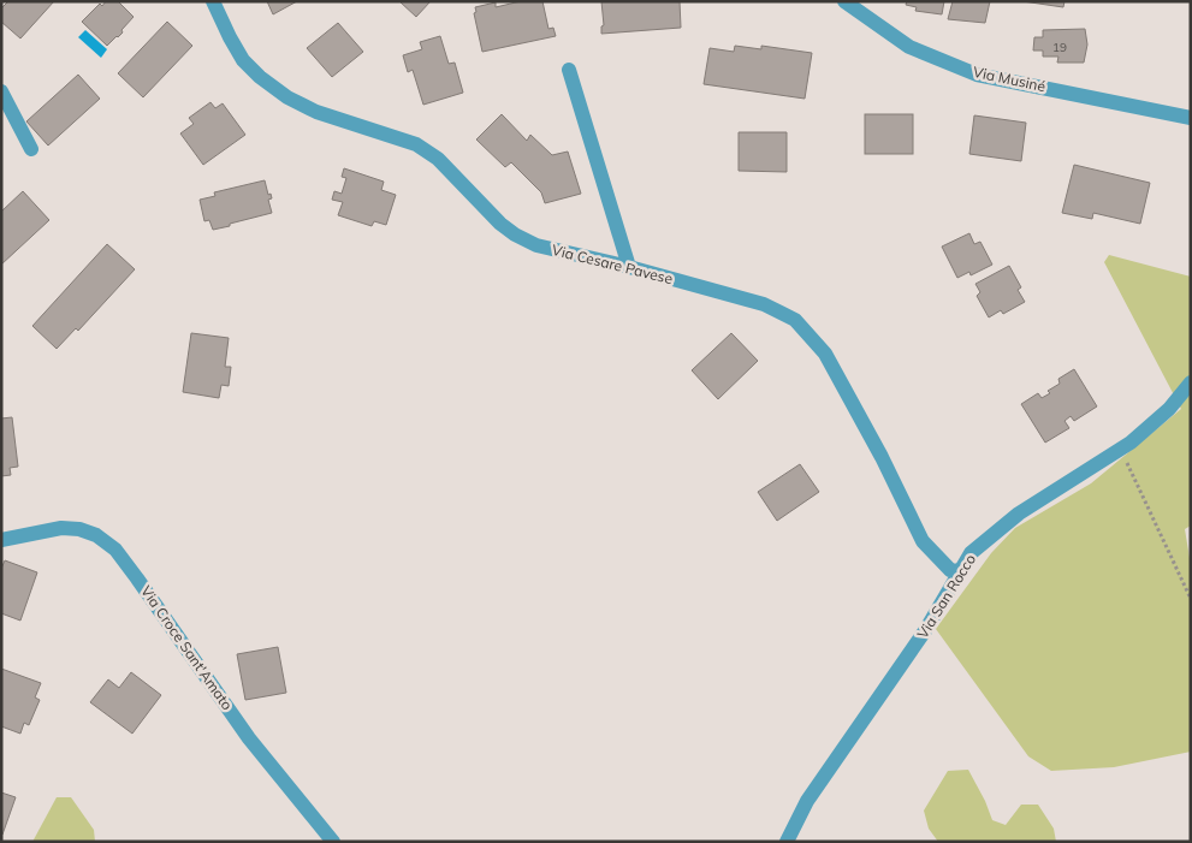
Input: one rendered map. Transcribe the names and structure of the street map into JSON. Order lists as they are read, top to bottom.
{
  "streets": {
    "street": [
      "Via Musiné",
      "Via Cesare Pavese",
      "Via San Rocco",
      "Via Croce Sant'Amato"
    ]
  },
  "crossings": [
    ["Via Cesare Pavese", "Via San Rocco"]
  ],
  "house_numbers": ["19"]
}
